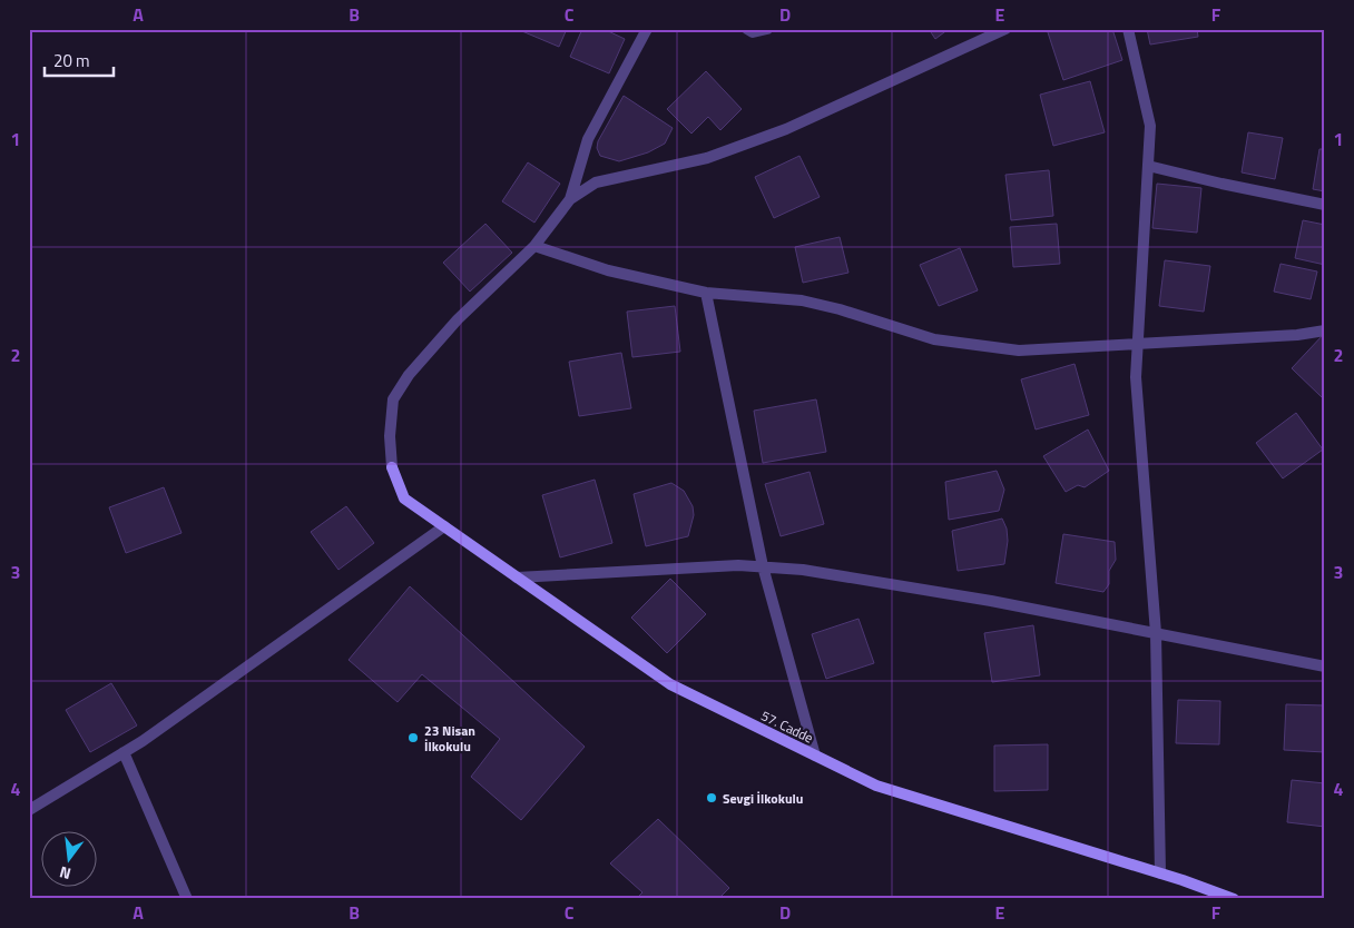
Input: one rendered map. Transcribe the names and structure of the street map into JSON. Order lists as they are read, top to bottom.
{
  "streets": {
    "street": ["57. Cadde"]
  },
  "places": ["23 Nisan İlkokulu", "Sevgi İlkokulu"],
  "scale_bar": "20 m",
  "north": "bottom",
  "grid": {
    "columns": [
      "A",
      "B",
      "C",
      "D",
      "E",
      "F"
    ],
    "rows": [
      "1",
      "2",
      "3",
      "4"
    ]
  }
}
